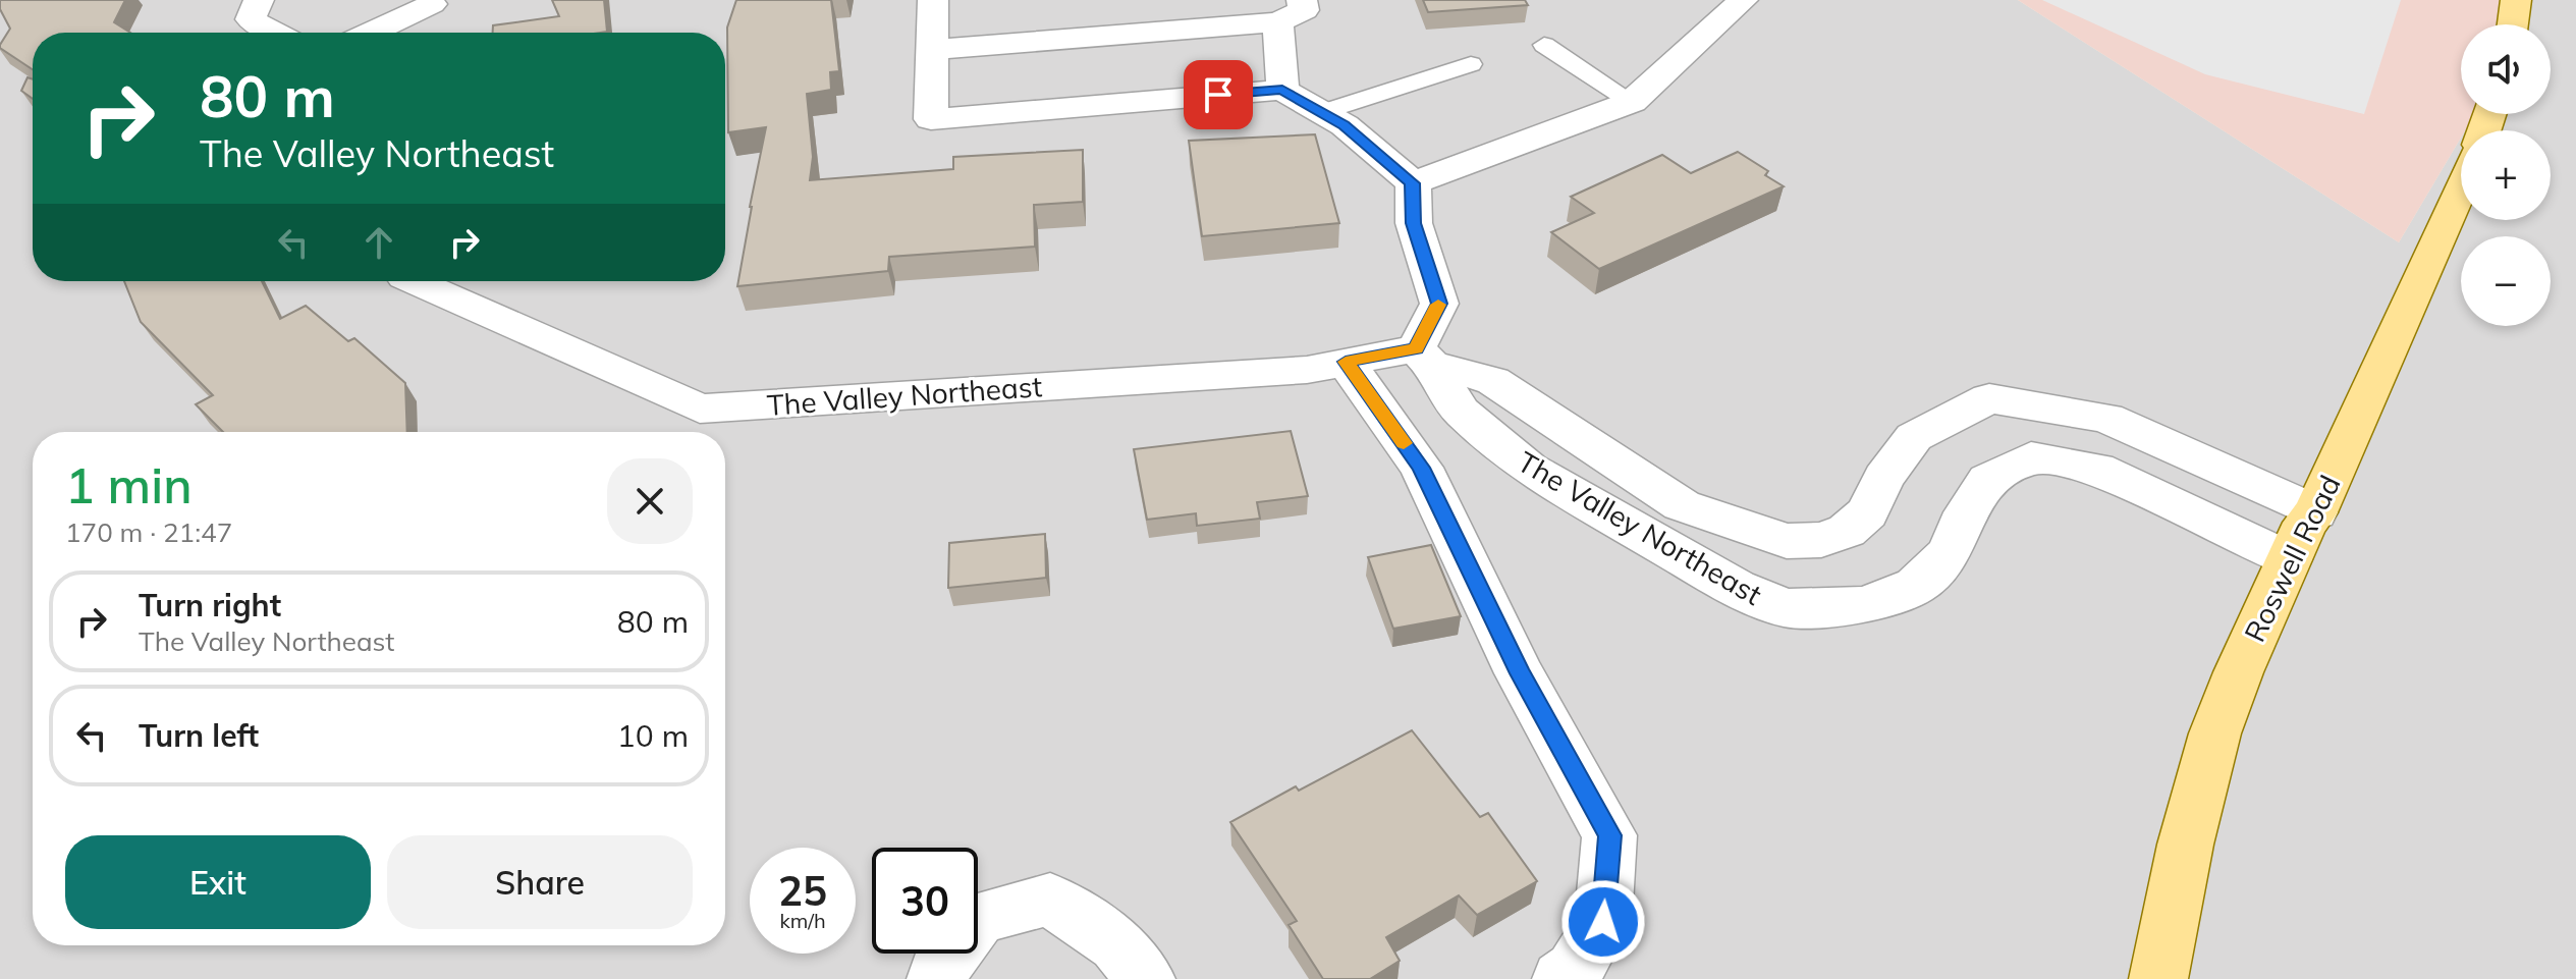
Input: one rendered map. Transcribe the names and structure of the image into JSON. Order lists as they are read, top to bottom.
{
  "streets": {
    "main road": ["Roswell Road"],
    "street": ["The Valley Northeast"]
  },
  "crossings": [
    ["The Valley Northeast", "Roswell Road"]
  ],
  "page": {
    "map_buttons": ["+", "−"],
    "turn": ["80 m", "The Valley Northeast"],
    "heading": ["1 min", "170 m · 21:47"],
    "list": [
      {
        "name": "Turn right",
        "note": "The Valley Northeast",
        "value": "80 m"
      },
      {
        "name": "Turn left",
        "value": "10 m"
      }
    ],
    "buttons": ["Exit", "Share"],
    "speed": "25 km/h",
    "limit": "30"
  }
}
